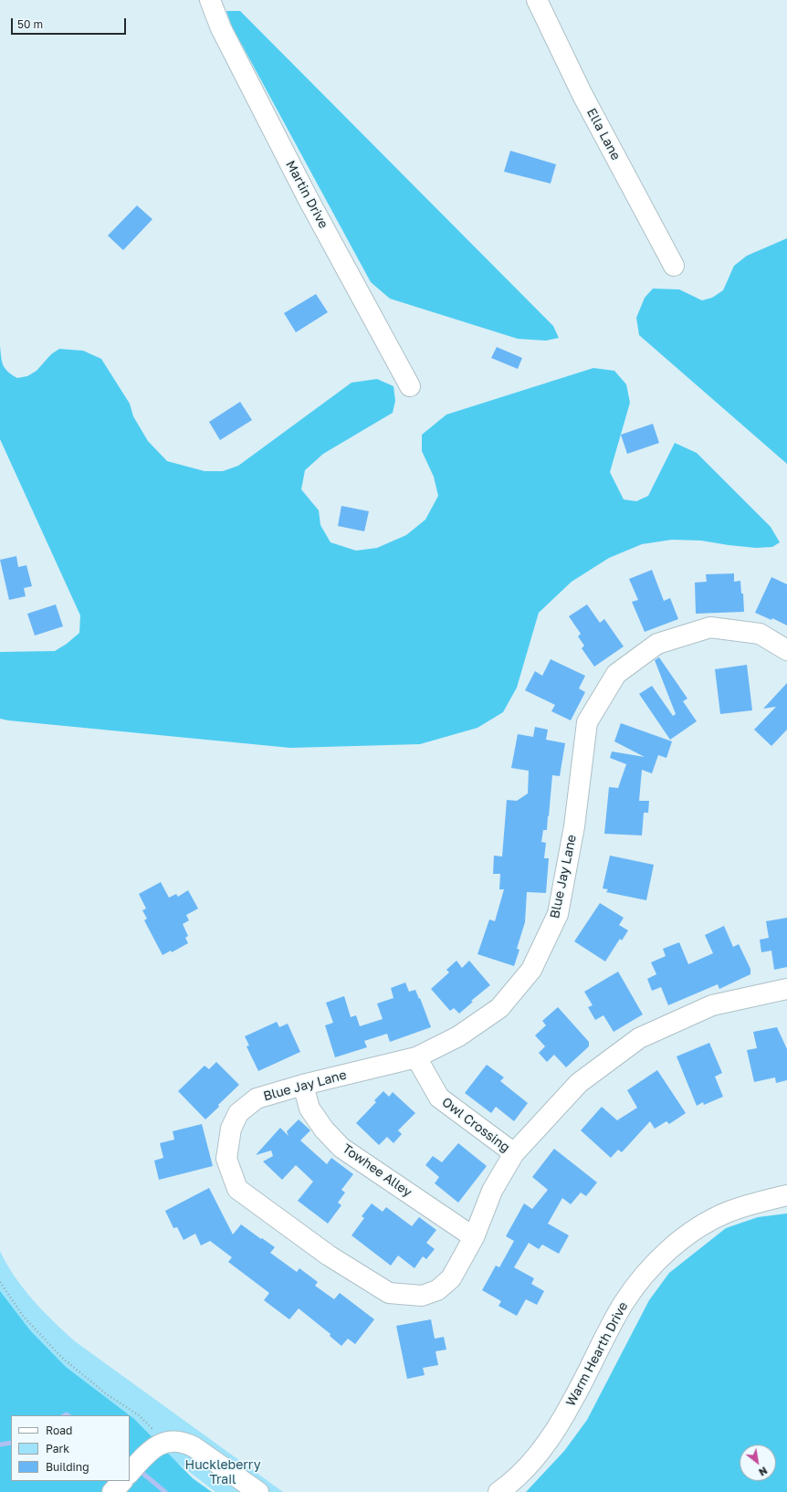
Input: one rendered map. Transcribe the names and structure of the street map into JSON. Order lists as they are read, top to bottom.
{
  "streets": {
    "street": [
      "Ella Lane",
      "Martin Drive",
      "Blue Jay Lane",
      "Owl Crossing",
      "Towhee Alley",
      "Warm Hearth Drive"
    ]
  },
  "crossings": [
    ["Blue Jay Lane", "Owl Crossing"],
    ["Blue Jay Lane", "Towhee Alley"]
  ],
  "parks": ["Huckleberry Trail"],
  "legend": ["Road", "Park", "Building"],
  "scale_bar": "50 m",
  "north": "bottom right"
}
